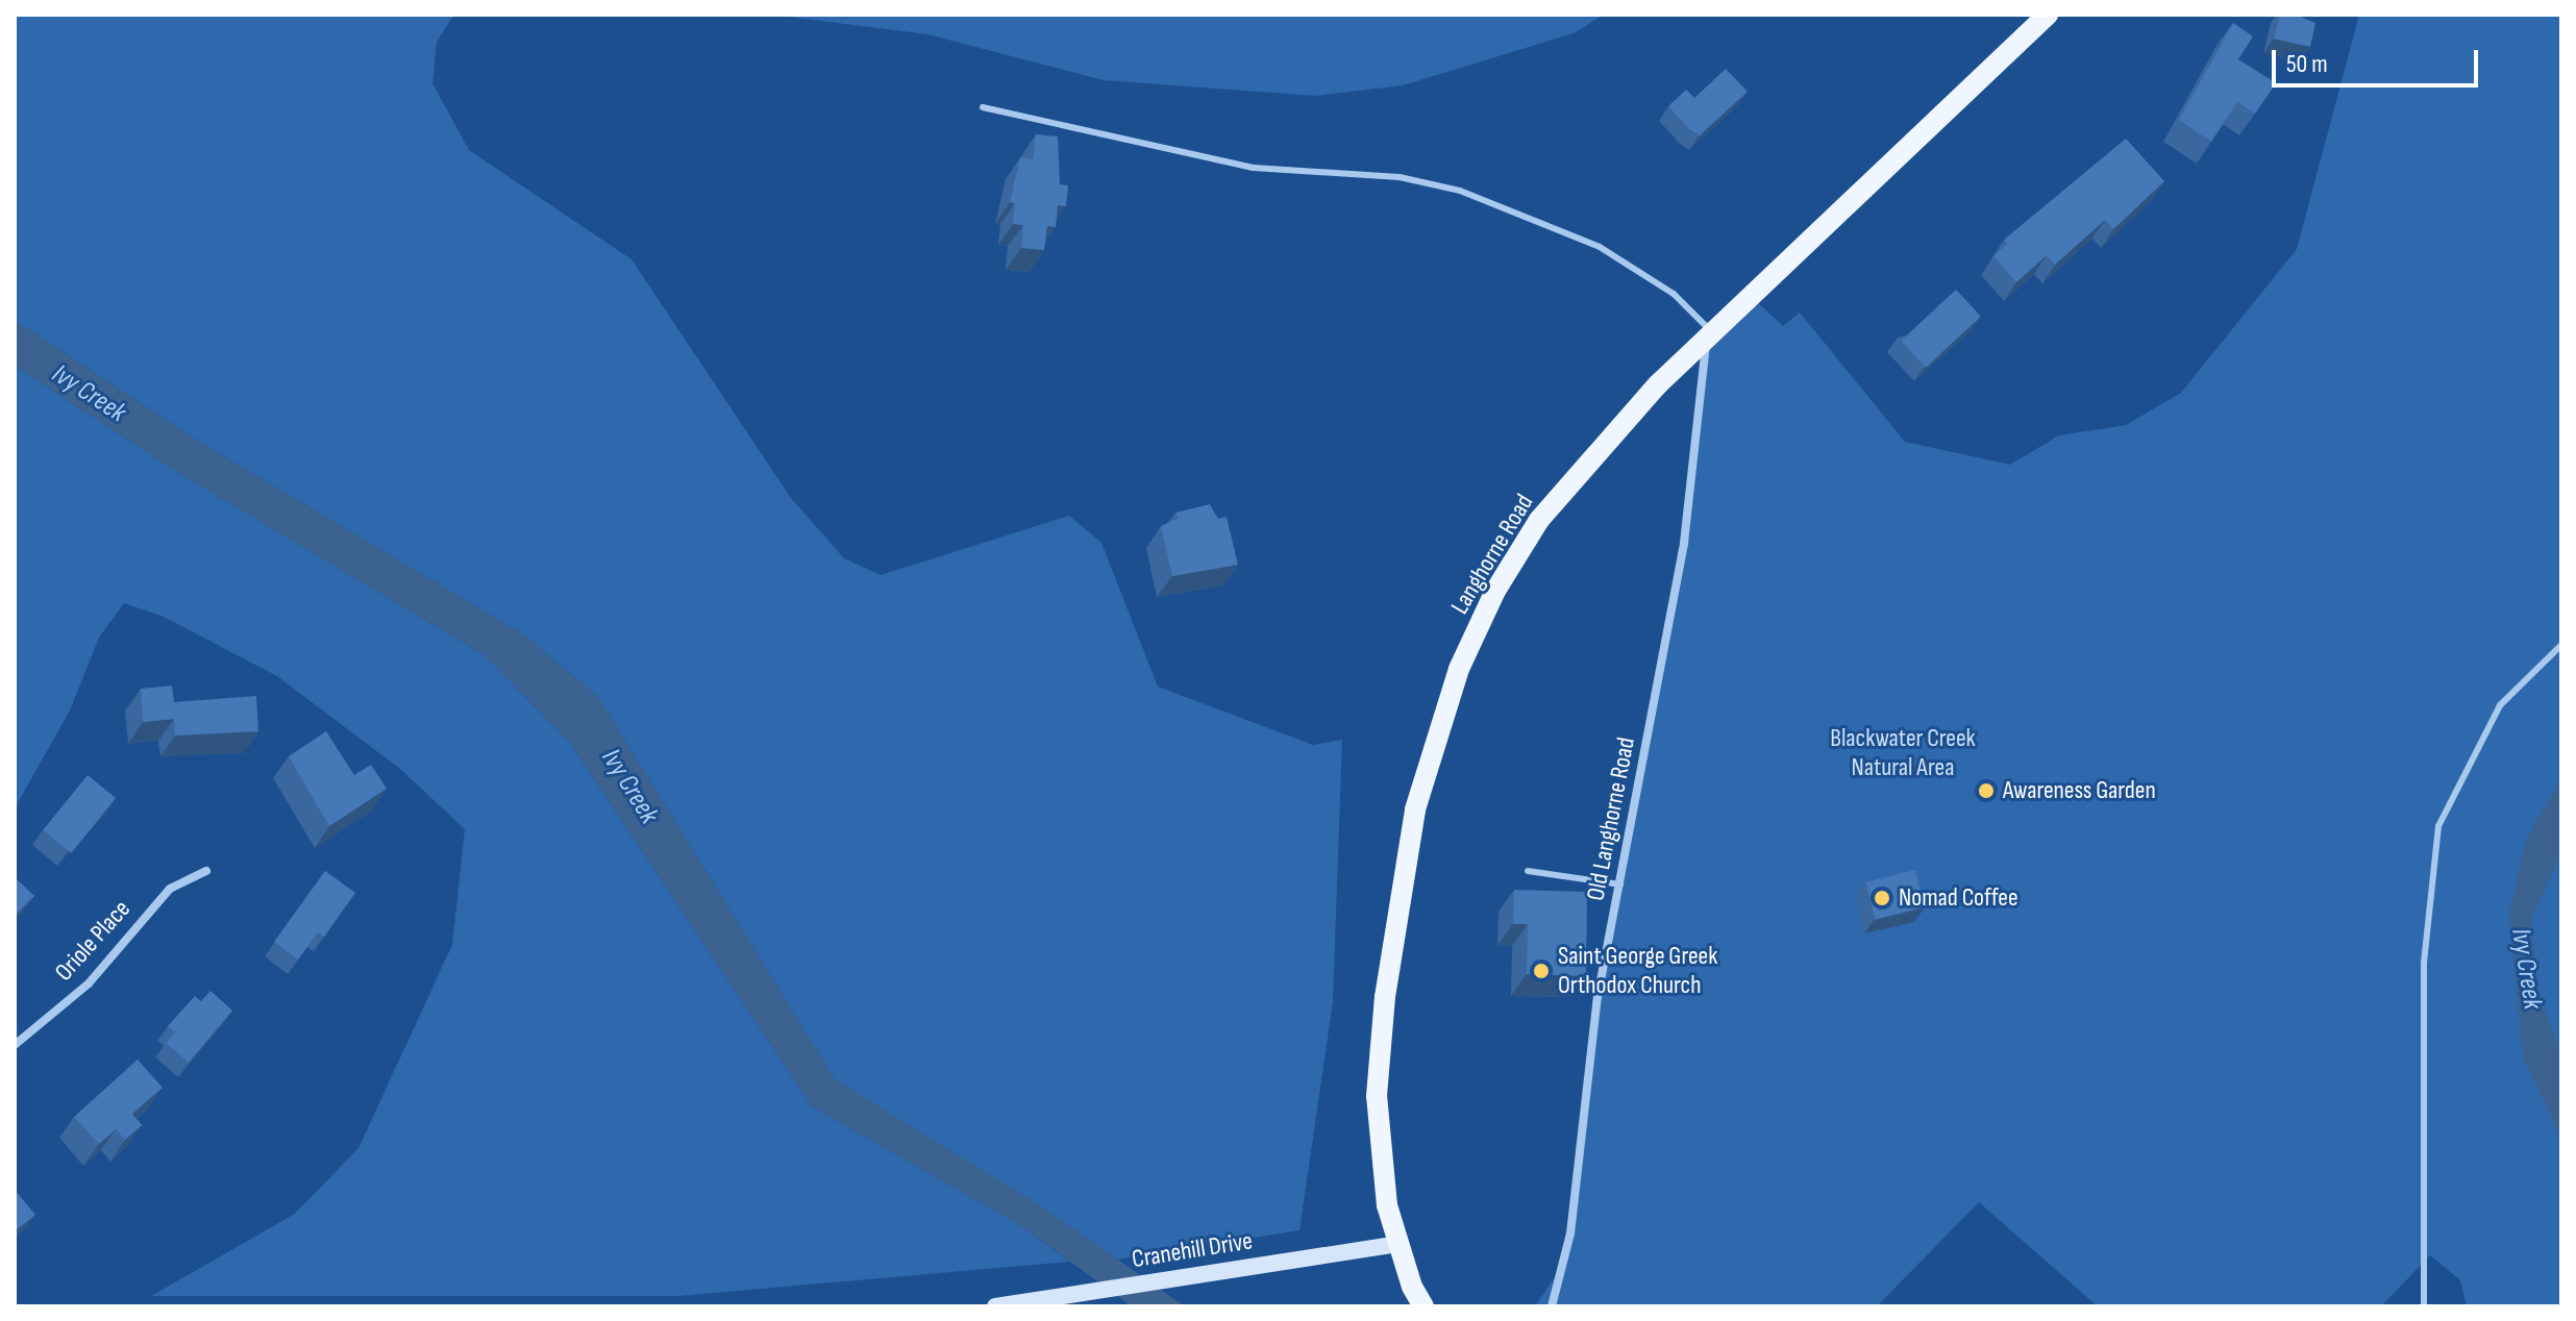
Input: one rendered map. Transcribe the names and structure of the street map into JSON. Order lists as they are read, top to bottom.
{
  "streets": {
    "main road": ["Langhorne Road", "Cranehill Drive"],
    "street": ["Old Langhorne Road", "Oriole Place"]
  },
  "crossings": [
    ["Langhorne Road", "Old Langhorne Road"],
    ["Langhorne Road", "Cranehill Drive"]
  ],
  "water": ["Ivy Creek"],
  "parks": ["Blackwater Creek Natural Area"],
  "places": ["Awareness Garden", "Nomad Coffee", "Saint George Greek Orthodox Church"],
  "scale_bar": "50 m"
}
